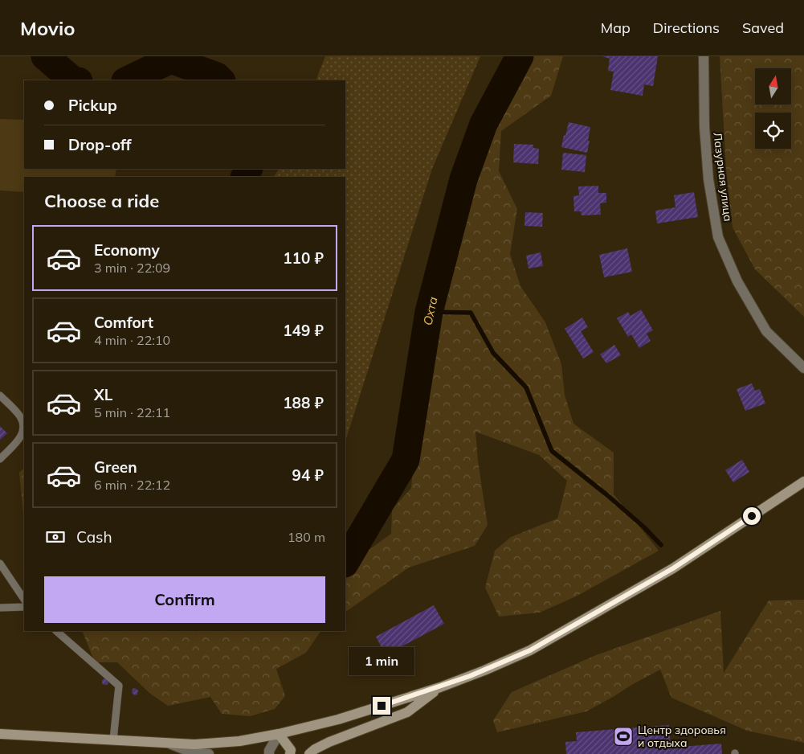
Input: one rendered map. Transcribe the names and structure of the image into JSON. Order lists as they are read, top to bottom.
{
  "streets": {
    "street": ["Лазурная улица"]
  },
  "water": ["Охта"],
  "places": {
    "sports": ["Центр здоровья и отдыха"]
  },
  "north": "top",
  "page": {
    "header": "Movio",
    "nav": ["Map", "Directions", "Saved"],
    "banner": ["Pickup", "Drop-off"],
    "heading": "Choose a ride",
    "list": [
      {
        "name": "Economy",
        "note": "3 min · 22:09",
        "value": "110 ₽"
      },
      {
        "name": "Comfort",
        "note": "4 min · 22:10",
        "value": "149 ₽"
      },
      {
        "name": "XL",
        "note": "5 min · 22:11",
        "value": "188 ₽"
      },
      {
        "name": "Green",
        "note": "6 min · 22:12",
        "value": "94 ₽"
      }
    ],
    "pay": ["Cash", "180 m"],
    "buttons": "Confirm",
    "bubble": "1 min"
  }
}
